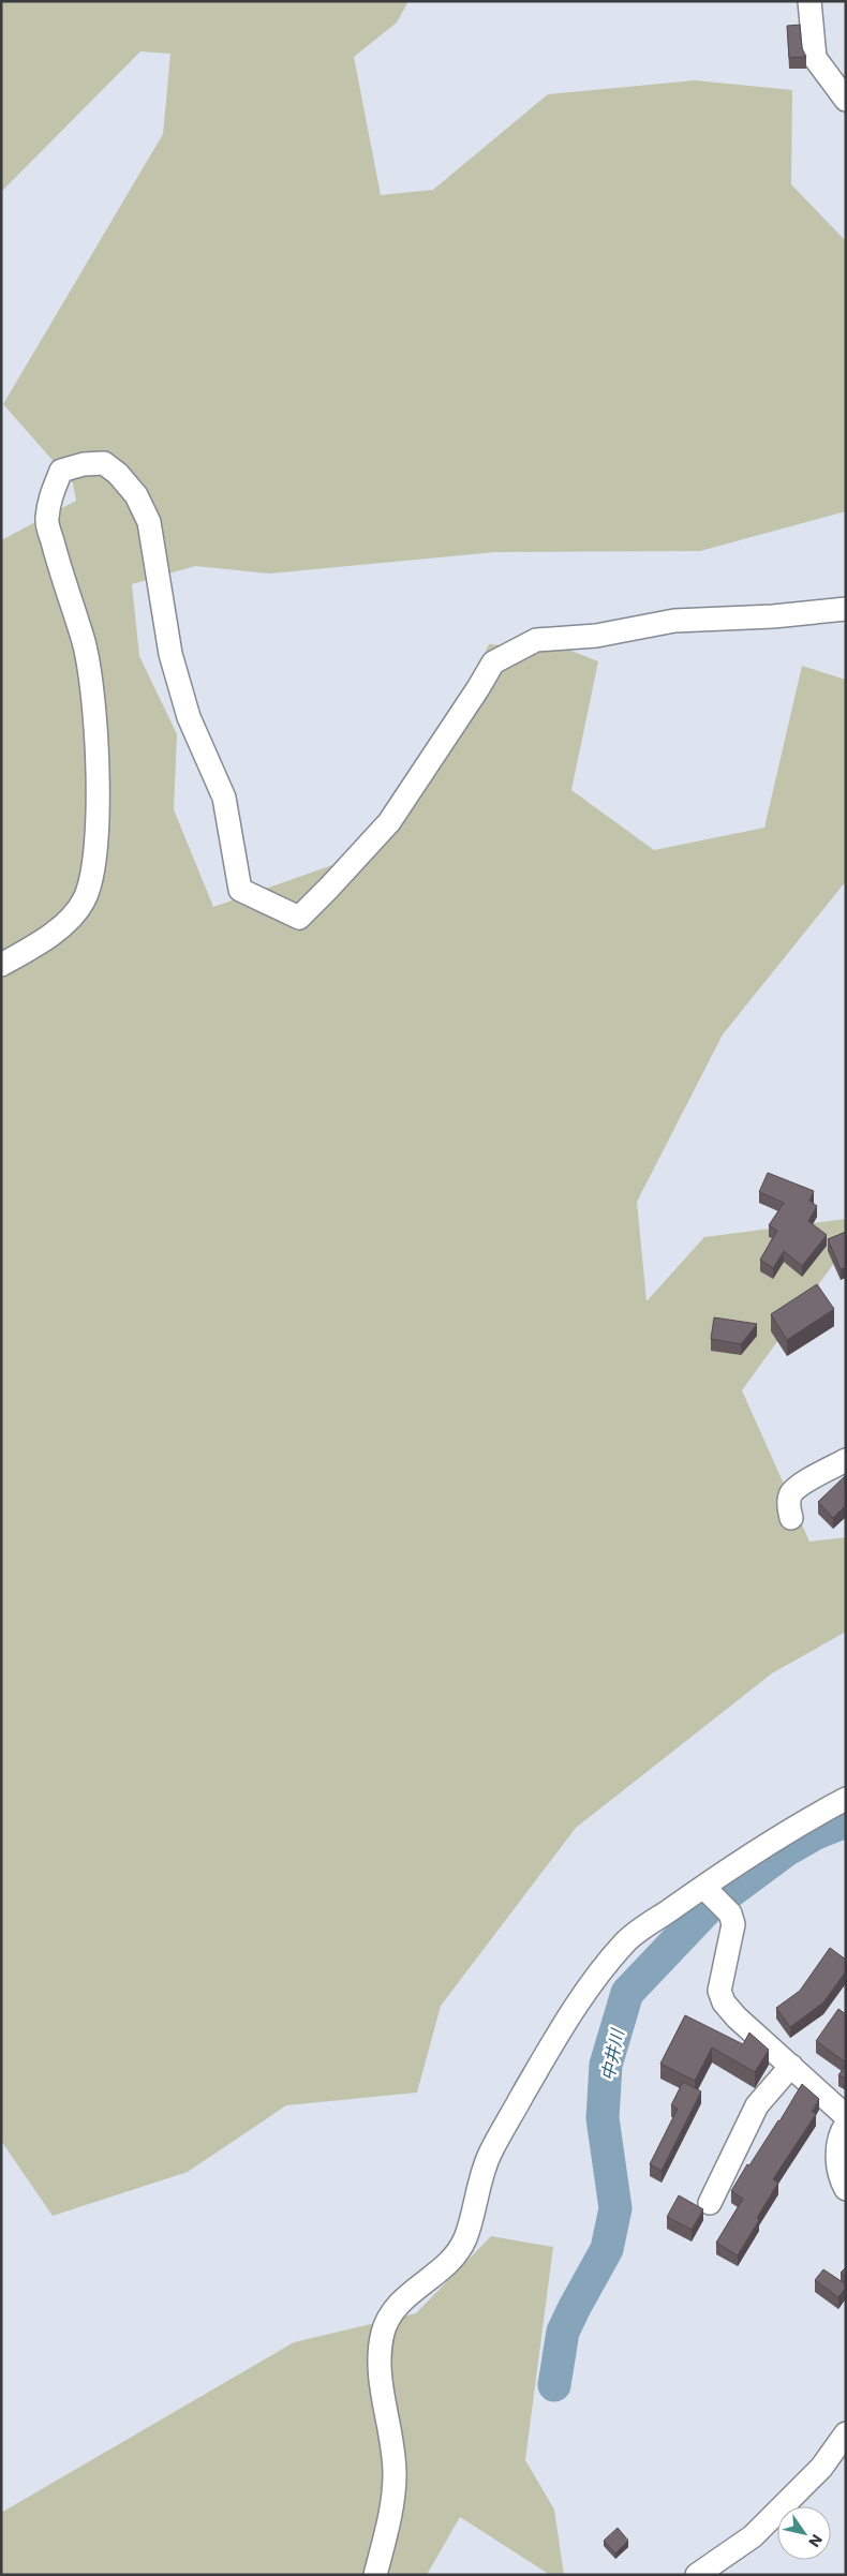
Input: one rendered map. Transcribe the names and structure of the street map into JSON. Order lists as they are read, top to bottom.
{
  "water": ["中井川"],
  "north": "bottom right"
}
